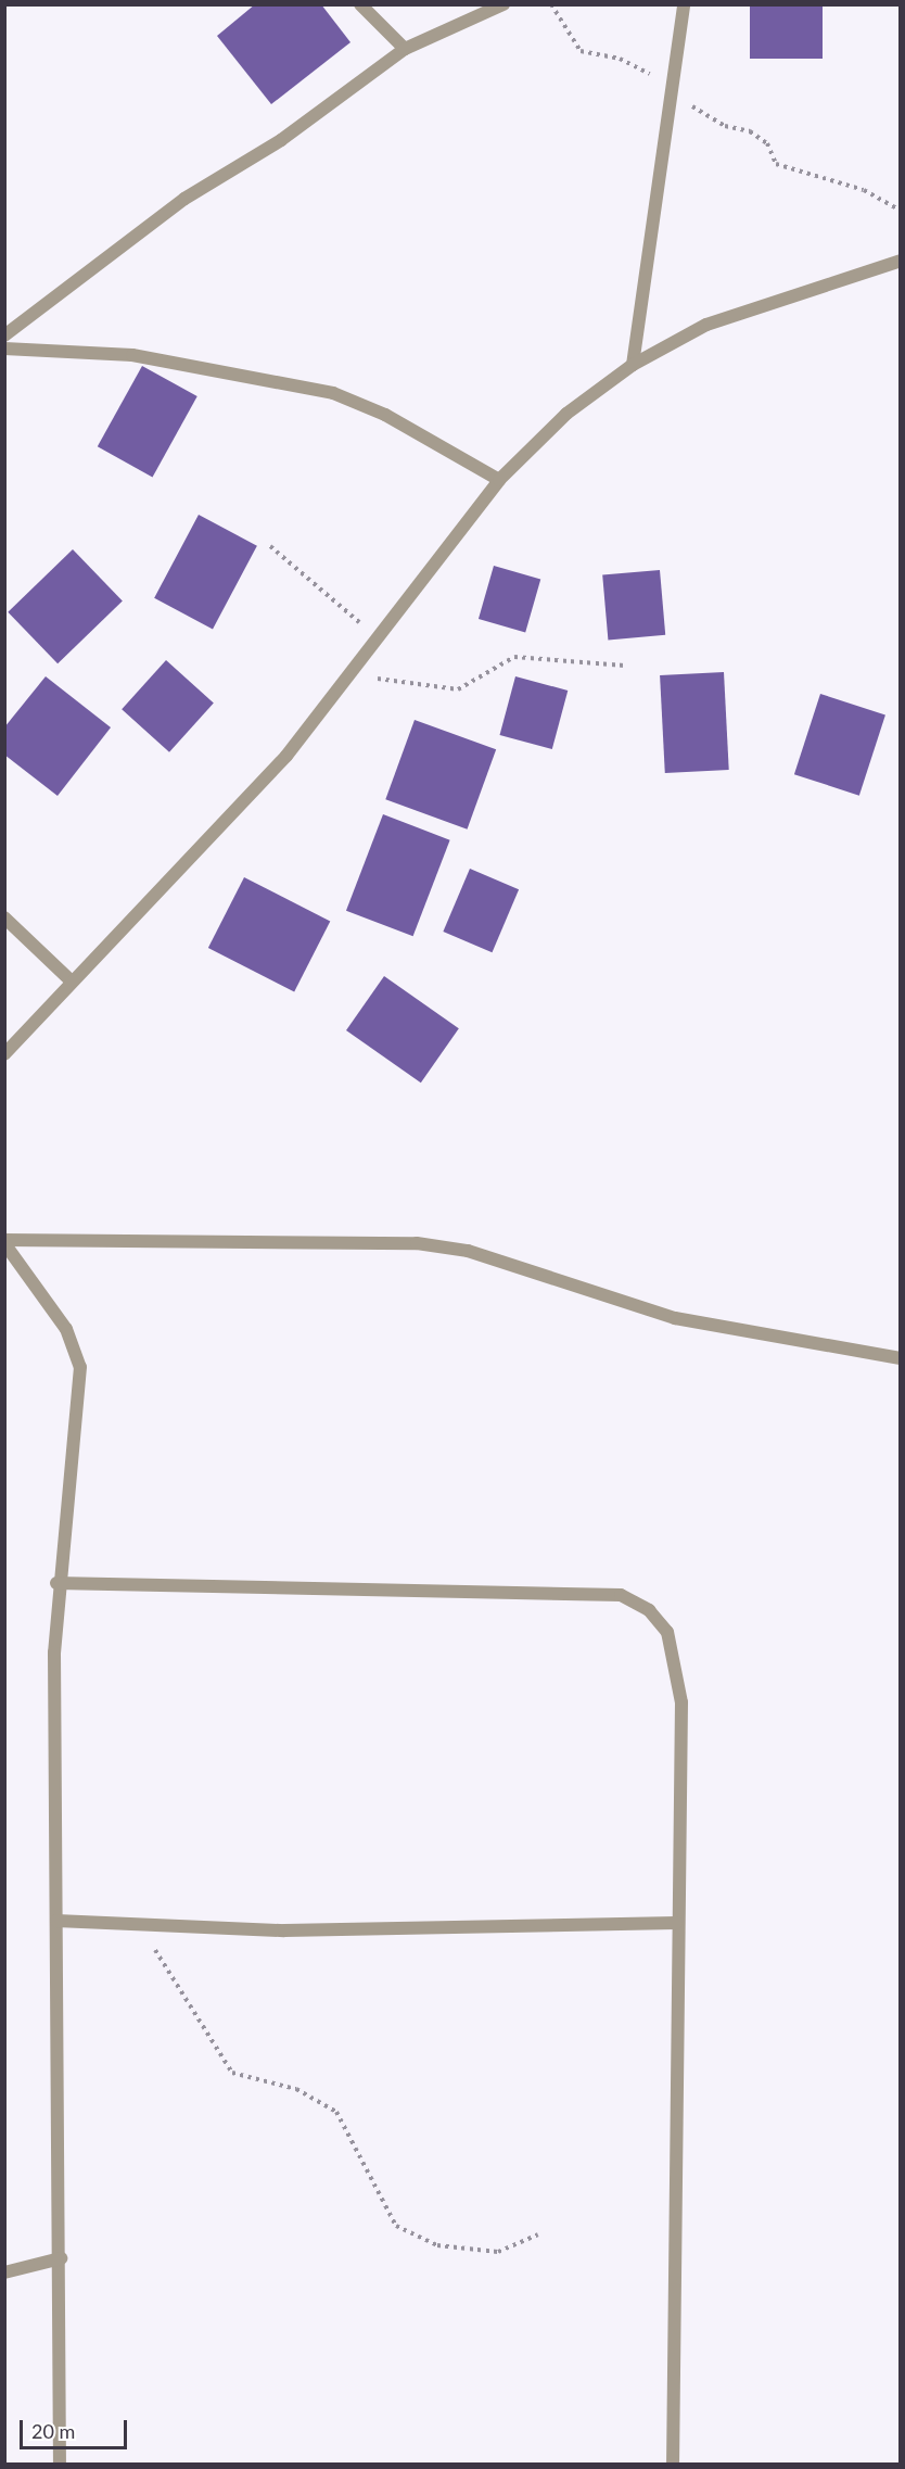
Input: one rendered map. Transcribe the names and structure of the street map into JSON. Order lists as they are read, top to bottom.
{
  "scale_bar": "20 m"
}
